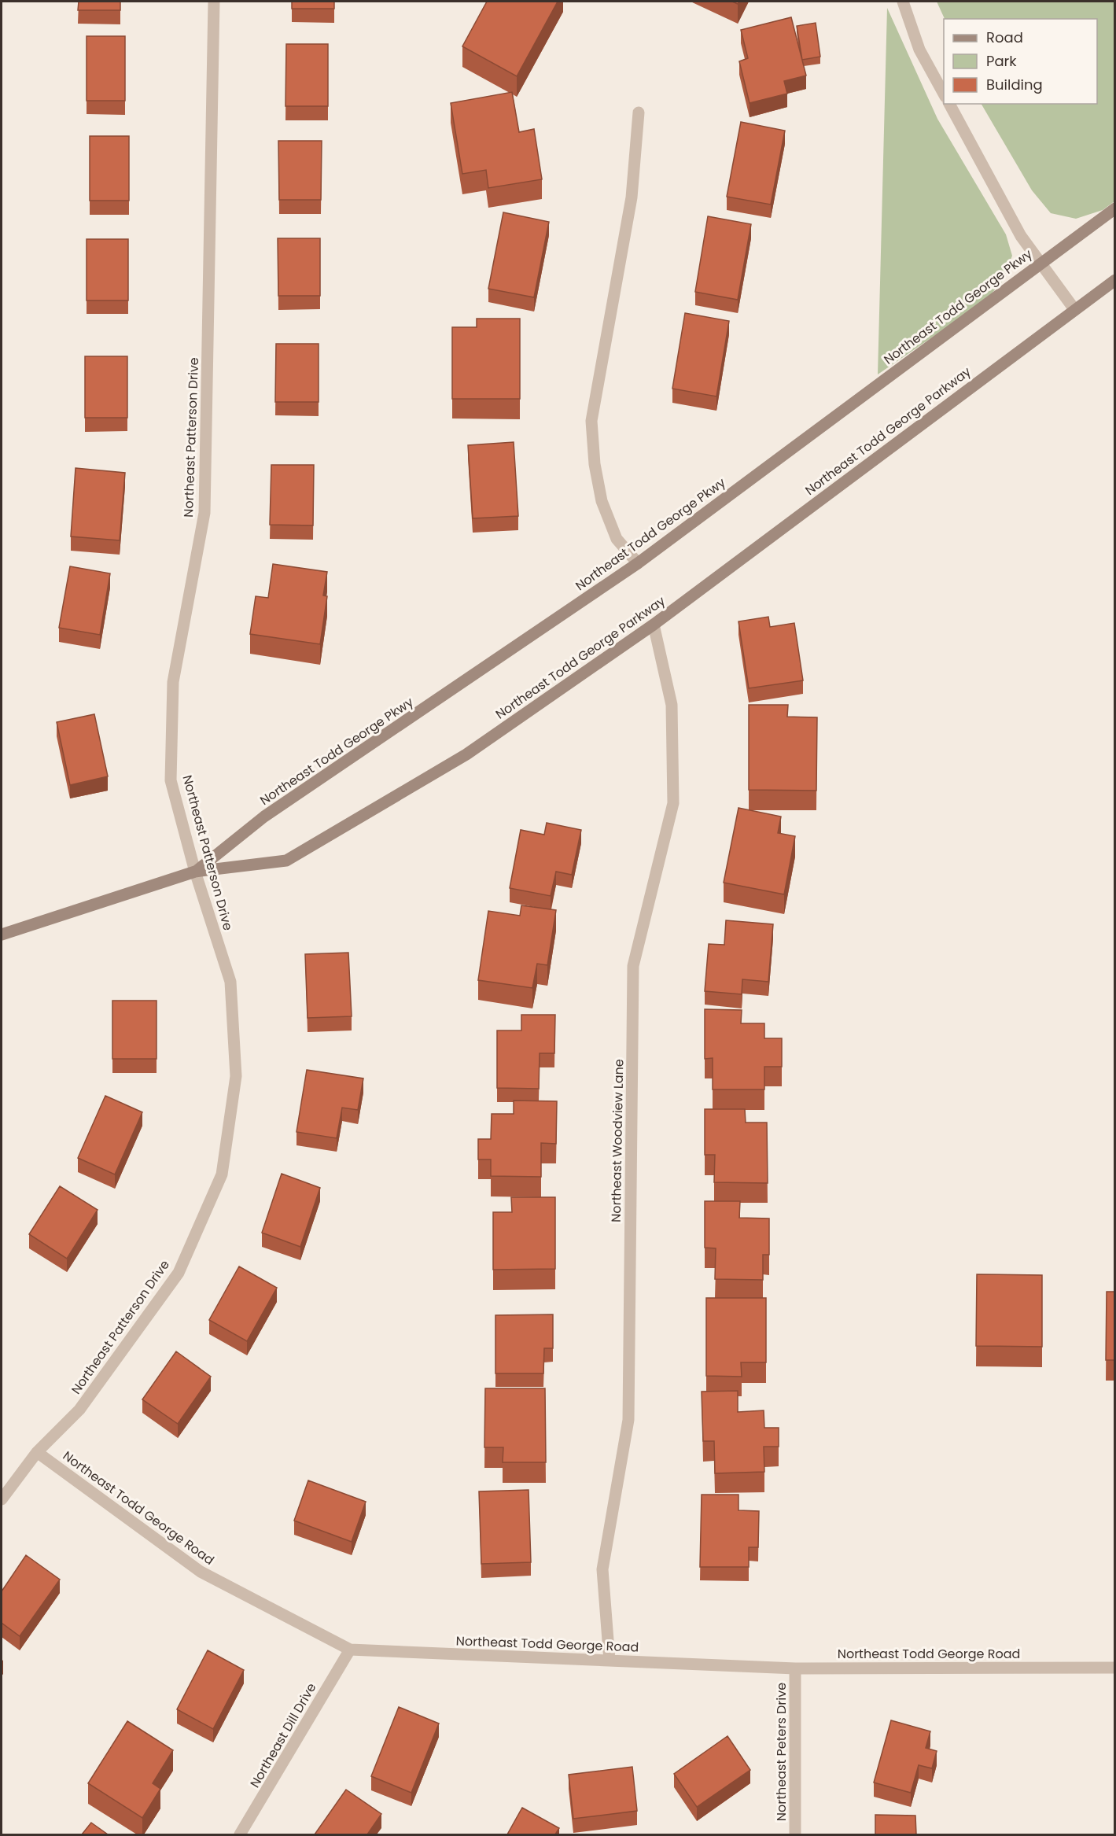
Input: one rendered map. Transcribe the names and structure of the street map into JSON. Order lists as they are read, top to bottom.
{
  "streets": {
    "main road": ["Northeast Todd George Pkwy", "Northeast Todd George Parkway"],
    "street": [
      "Northeast Patterson Drive",
      "Northeast Woodview Lane",
      "Northeast Todd George Road",
      "Northeast Dill Drive",
      "Northeast Peters Drive"
    ]
  },
  "crossings": [
    ["Northeast Todd George Pkwy", "Northeast Todd George Parkway"],
    ["Northeast Todd George Pkwy", "Northeast Patterson Drive"],
    ["Northeast Todd George Parkway", "Northeast Patterson Drive"],
    ["Northeast Todd George Parkway", "Northeast Woodview Lane"],
    ["Northeast Patterson Drive", "Northeast Todd George Road"],
    ["Northeast Woodview Lane", "Northeast Todd George Road"],
    ["Northeast Todd George Road", "Northeast Dill Drive"],
    ["Northeast Todd George Road", "Northeast Peters Drive"]
  ],
  "legend": ["Road", "Park", "Building"]
}
